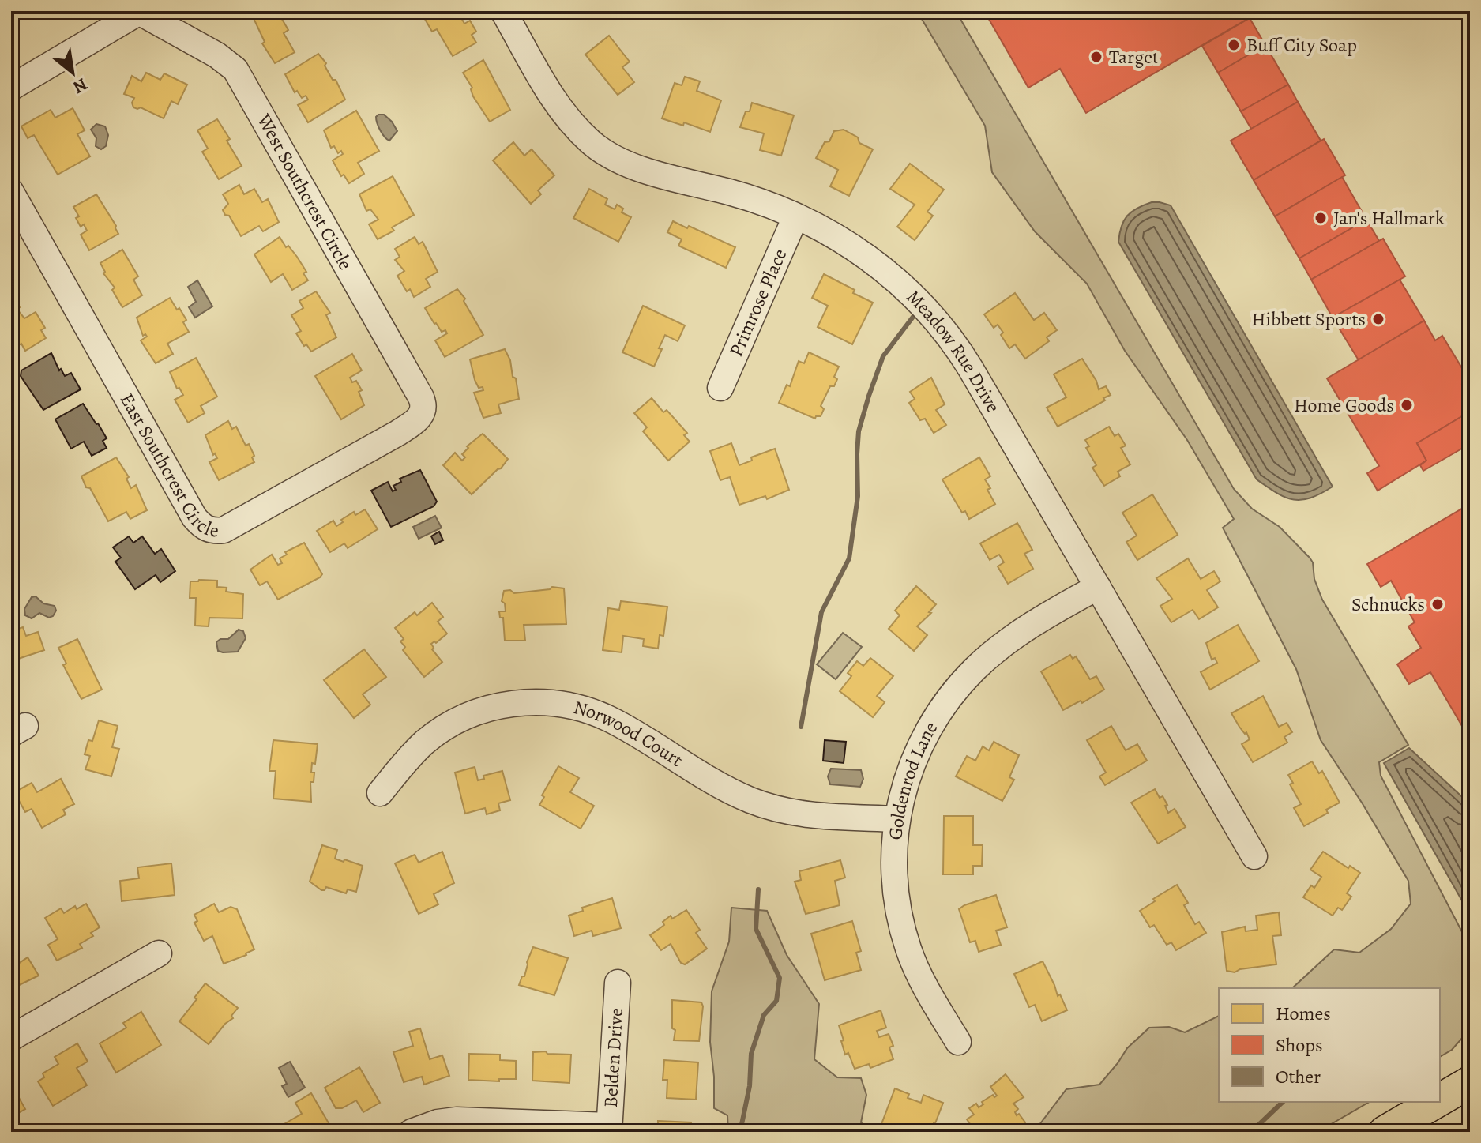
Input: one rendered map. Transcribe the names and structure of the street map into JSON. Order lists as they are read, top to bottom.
{
  "streets": {
    "street": [
      "West Southcrest Circle",
      "Primrose Place",
      "Meadow Rue Drive",
      "East Southcrest Circle",
      "Norwood Court",
      "Goldenrod Lane",
      "Belden Drive"
    ]
  },
  "crossings": [
    ["West Southcrest Circle", "East Southcrest Circle"],
    ["Primrose Place", "Meadow Rue Drive"],
    ["Meadow Rue Drive", "Goldenrod Lane"],
    ["Norwood Court", "Goldenrod Lane"]
  ],
  "places": [
    "Buff City Soap",
    "Target",
    "Jan's Hallmark",
    "Hibbett Sports",
    "Home Goods",
    "Schnucks"
  ],
  "legend": ["Homes", "Shops", "Other"],
  "north": "bottom right"
}
